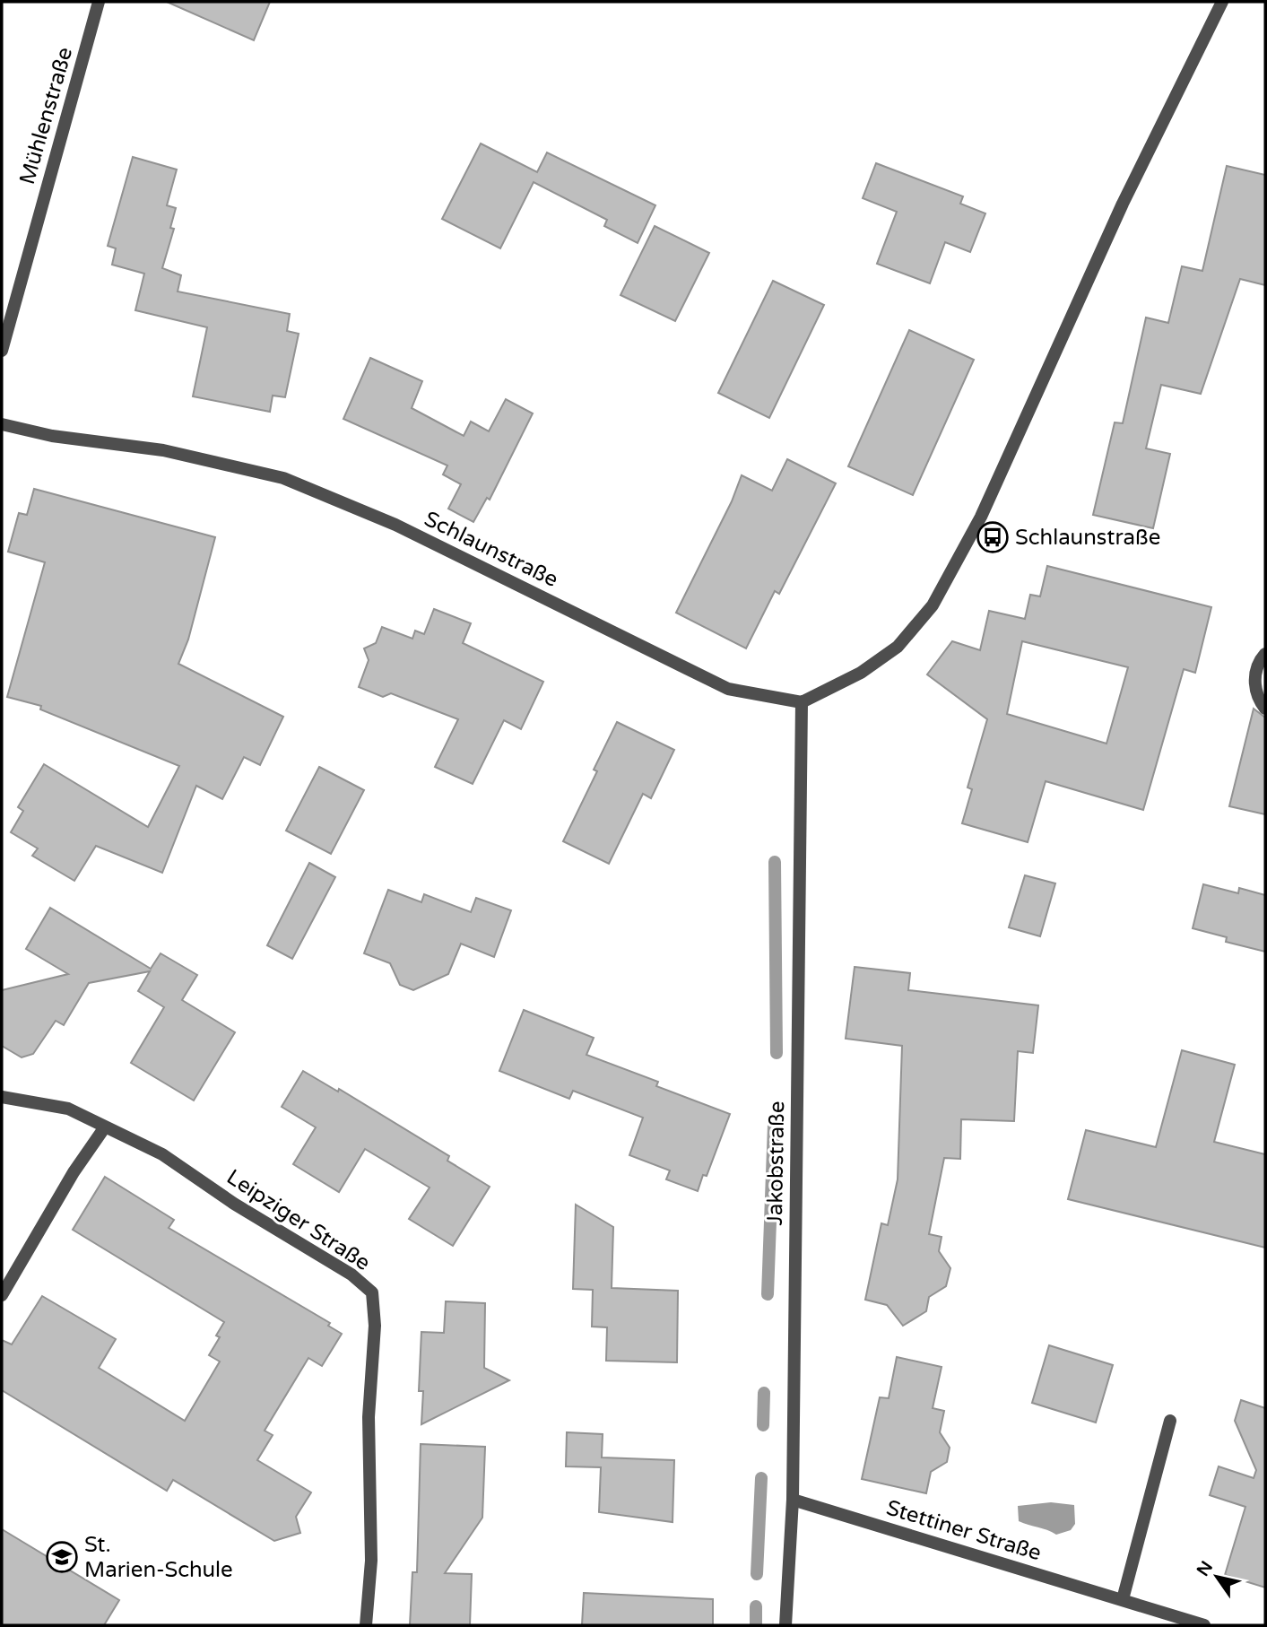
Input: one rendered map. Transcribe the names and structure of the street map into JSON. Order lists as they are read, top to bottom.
{
  "streets": {
    "street": [
      "Mühlenstraße",
      "Schlaunstraße",
      "Jakobstraße",
      "Leipziger Straße",
      "Stettiner Straße"
    ]
  },
  "crossings": [
    ["Schlaunstraße", "Jakobstraße"],
    ["Jakobstraße", "Stettiner Straße"]
  ],
  "places": {
    "bus stop": ["Schlaunstraße"],
    "school or university": ["St. Marien-Schule"]
  },
  "north": "top left"
}
